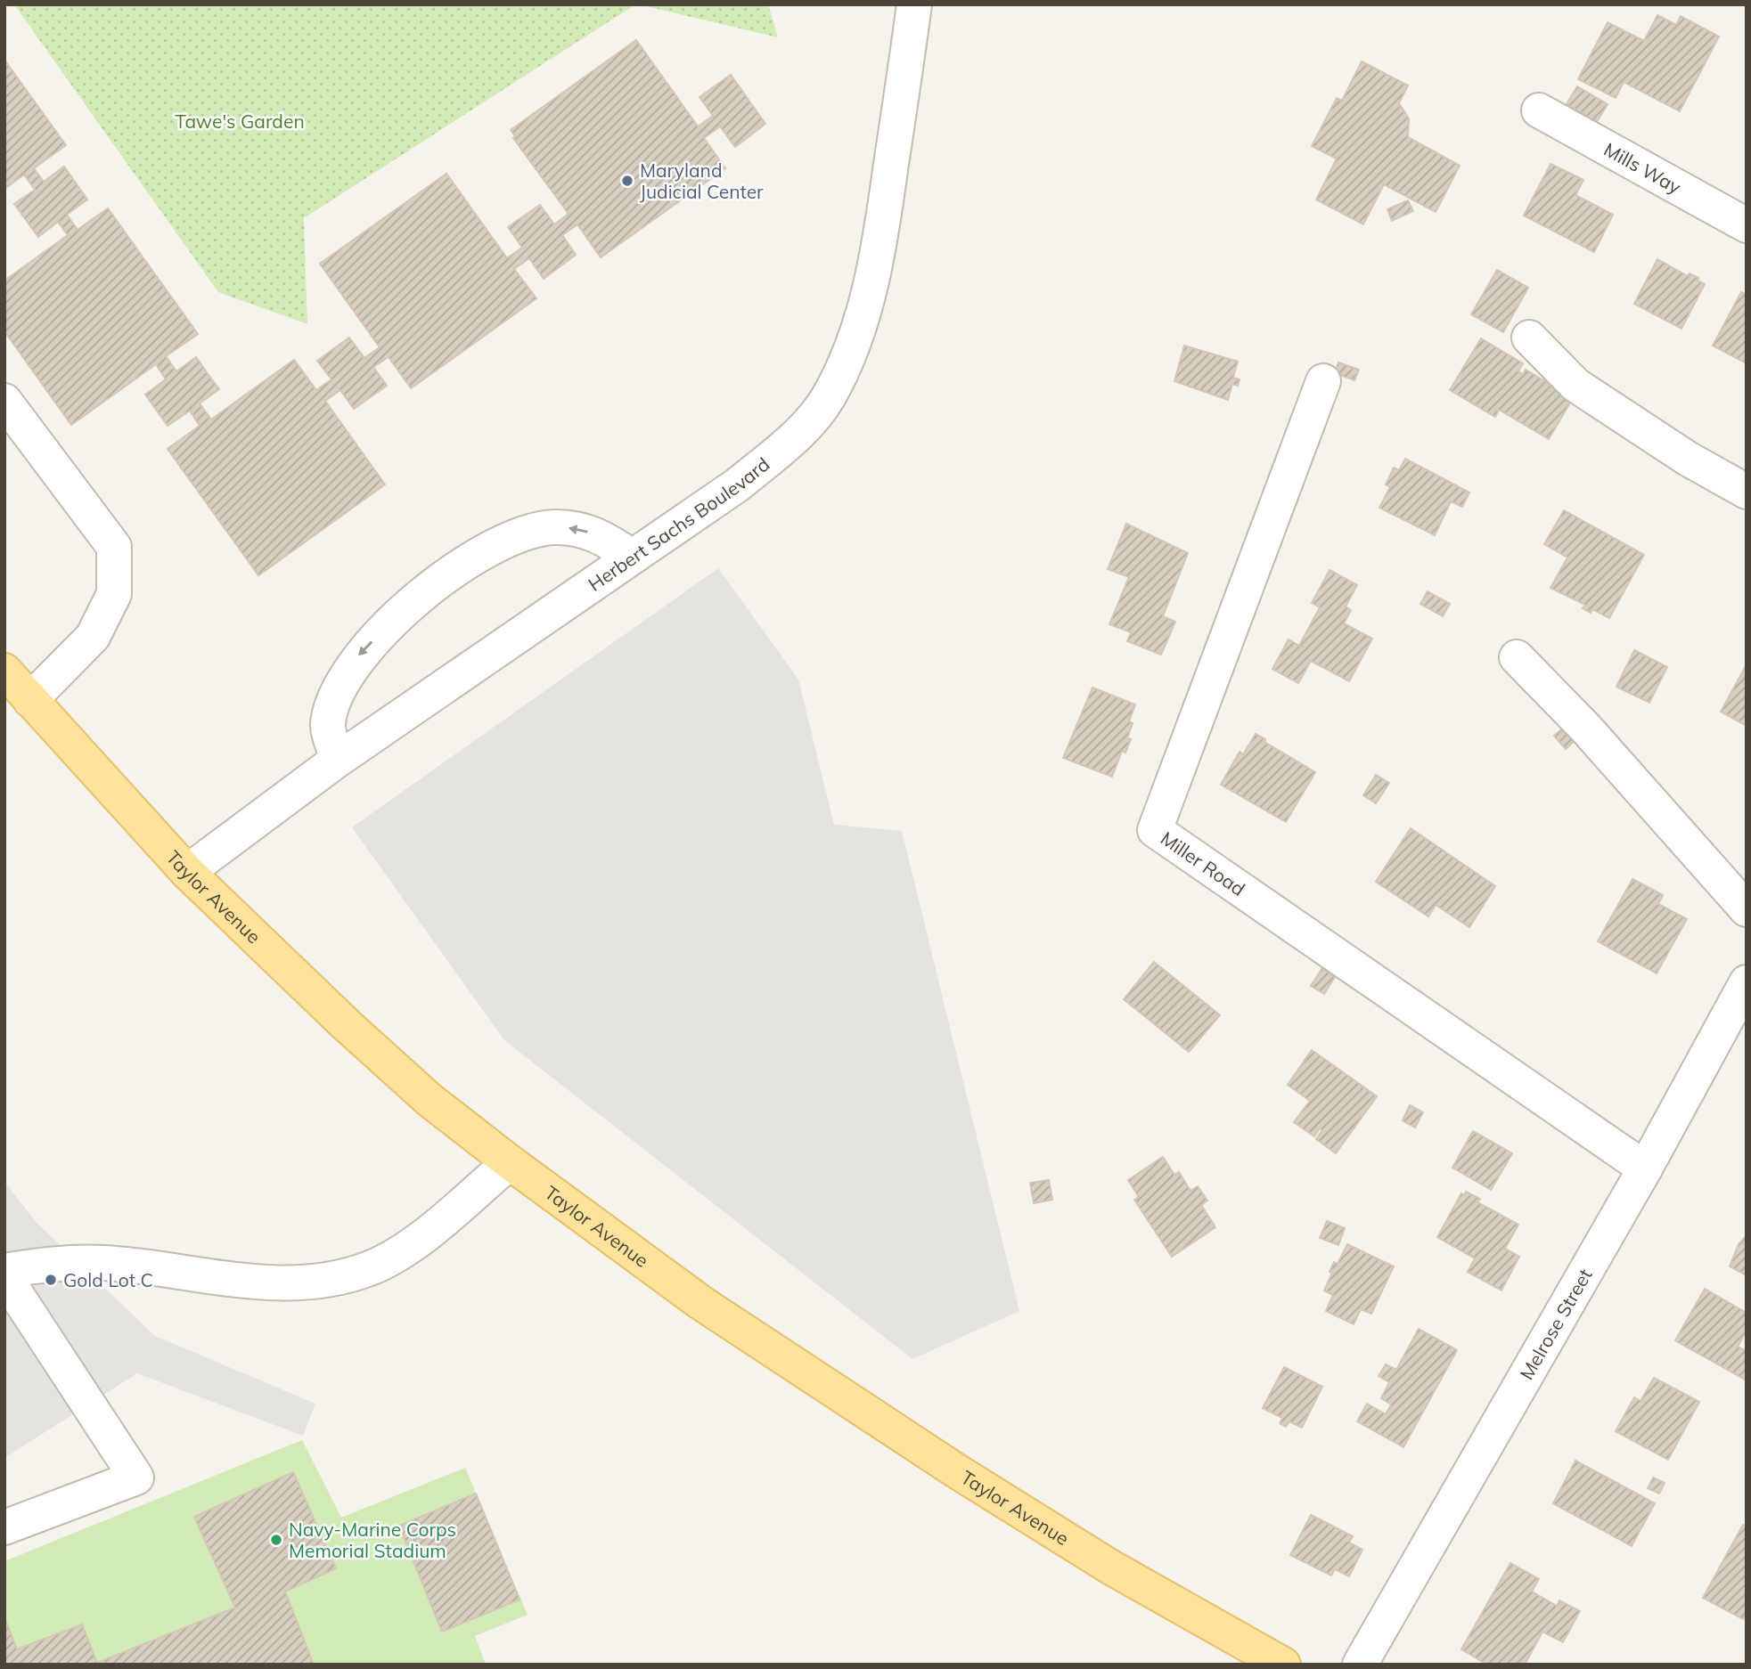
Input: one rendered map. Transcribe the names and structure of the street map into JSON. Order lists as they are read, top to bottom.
{
  "streets": {
    "main road": ["Taylor Avenue"],
    "street": [
      "Mills Way",
      "Herbert Sachs Boulevard",
      "Miller Road",
      "Melrose Street"
    ]
  },
  "crossings": [
    ["Herbert Sachs Boulevard", "Taylor Avenue"],
    ["Miller Road", "Melrose Street"]
  ],
  "parks": ["Tawe's Garden"],
  "places": ["Maryland Judicial Center", "Gold Lot C", "Navy-Marine Corps Memorial Stadium"]
}
